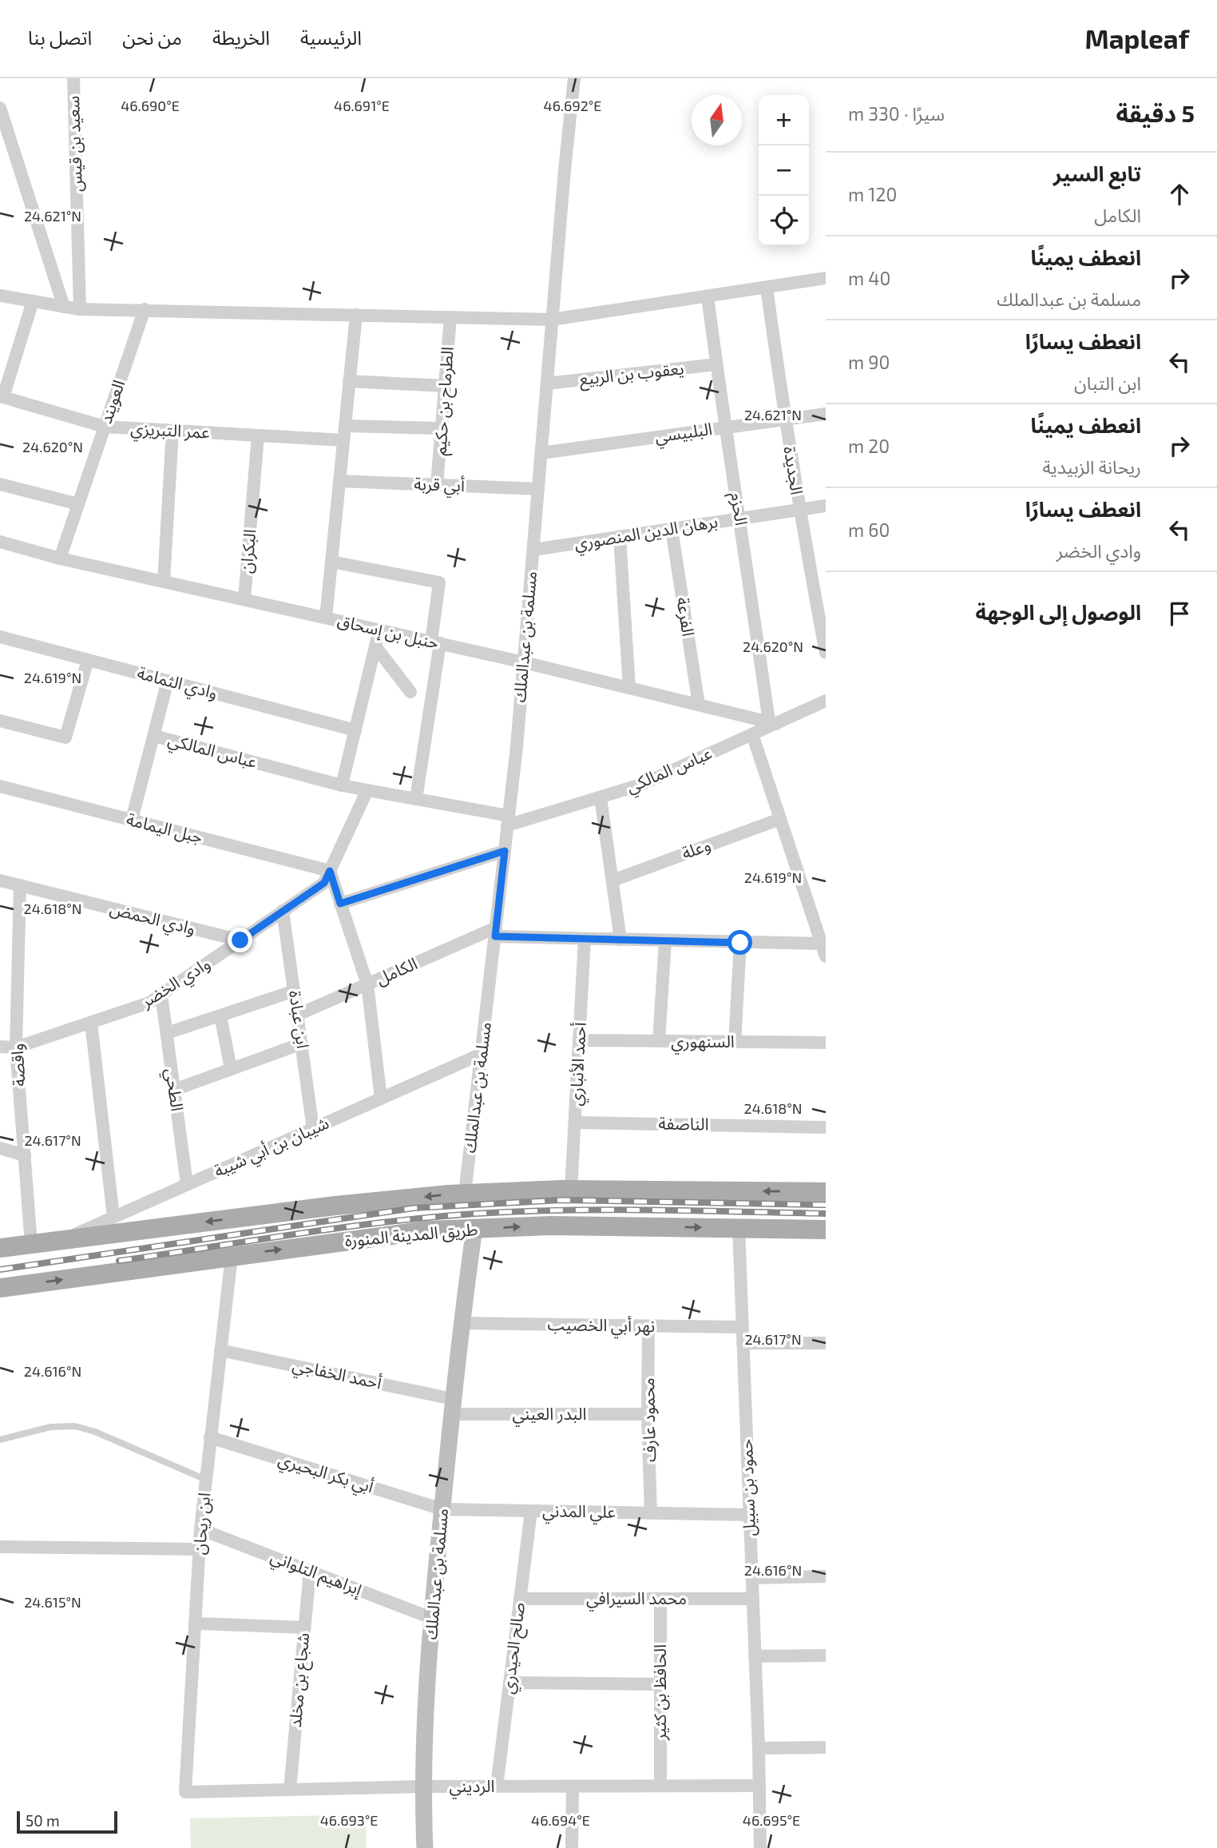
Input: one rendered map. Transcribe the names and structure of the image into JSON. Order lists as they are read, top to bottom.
{
  "streets": {
    "main road": ["مسلمة بن عبدالملك", "طريق المدينة المنورة"],
    "street": [
      "سعيد بن قيس",
      "يعقوب بن الربيع",
      "الطرماح بن حكيم",
      "العويند",
      "عمر التبريزي",
      "البلبيسي",
      "الجديدة",
      "أبي قربة",
      "الحزم",
      "برهان الدين المنصوري",
      "البكران",
      "الفرعة",
      "حنبل بن إسحاق",
      "وادي الثمامة",
      "عباس المالكي",
      "جبل اليمامة",
      "وعلة",
      "وادي الحمض",
      "الكامل",
      "وادي الخضر",
      "ابن عبادة",
      "السنهوري",
      "أحمد الأنباري",
      "واقصة",
      "الطحي",
      "الناصفة",
      "شيبان بن أبي شيبة",
      "نهر أبي الخصيب",
      "أحمد الخفاجي",
      "البدر العيني",
      "محمود عارف",
      "أبي بكر البحيري",
      "حمود بن سبيل",
      "علي المدني",
      "ابن ريحان",
      "إبراهيم التلواني",
      "محمد السيرافي",
      "صالح الحيدري",
      "شجاع بن مخلد",
      "الحافظ بن كثير",
      "الرديني"
    ]
  },
  "crossings": [
    ["يعقوب بن الربيع", "الحزم"],
    ["يعقوب بن الربيع", "مسلمة بن عبدالملك"],
    ["الطرماح بن حكيم", "أبي قربة"],
    ["العويند", "عمر التبريزي"],
    ["العويند", "حنبل بن إسحاق"],
    ["عمر التبريزي", "البكران"],
    ["البلبيسي", "الجديدة"],
    ["البلبيسي", "الحزم"],
    ["البلبيسي", "مسلمة بن عبدالملك"],
    ["الجديدة", "برهان الدين المنصوري"],
    ["أبي قربة", "مسلمة بن عبدالملك"],
    ["الحزم", "برهان الدين المنصوري"],
    ["الحزم", "حنبل بن إسحاق"],
    ["الحزم", "عباس المالكي"],
    ["برهان الدين المنصوري", "الفرعة"],
    ["برهان الدين المنصوري", "مسلمة بن عبدالملك"],
    ["البكران", "حنبل بن إسحاق"],
    ["الفرعة", "حنبل بن إسحاق"],
    ["حنبل بن إسحاق", "مسلمة بن عبدالملك"],
    ["حنبل بن إسحاق", "عباس المالكي"],
    ["مسلمة بن عبدالملك", "عباس المالكي"],
    ["مسلمة بن عبدالملك", "الكامل"],
    ["مسلمة بن عبدالملك", "شيبان بن أبي شيبة"],
    ["مسلمة بن عبدالملك", "طريق المدينة المنورة"],
    ["مسلمة بن عبدالملك", "نهر أبي الخصيب"],
    ["مسلمة بن عبدالملك", "أحمد الخفاجي"],
    ["مسلمة بن عبدالملك", "البدر العيني"],
    ["مسلمة بن عبدالملك", "أبي بكر البحيري"],
    ["مسلمة بن عبدالملك", "علي المدني"],
    ["مسلمة بن عبدالملك", "إبراهيم التلواني"],
    ["مسلمة بن عبدالملك", "الرديني"],
    ["عباس المالكي", "وادي الخضر"],
    ["جبل اليمامة", "وادي الخضر"],
    ["وادي الحمض", "وادي الخضر"],
    ["وادي الحمض", "واقصة"],
    ["الكامل", "ابن عبادة"],
    ["الكامل", "أحمد الأنباري"],
    ["وادي الخضر", "ابن عبادة"],
    ["وادي الخضر", "واقصة"],
    ["وادي الخضر", "الطحي"],
    ["ابن عبادة", "شيبان بن أبي شيبة"],
    ["السنهوري", "أحمد الأنباري"],
    ["أحمد الأنباري", "الناصفة"],
    ["الطحي", "شيبان بن أبي شيبة"],
    ["طريق المدينة المنورة", "حمود بن سبيل"],
    ["طريق المدينة المنورة", "ابن ريحان"],
    ["نهر أبي الخصيب", "محمود عارف"],
    ["نهر أبي الخصيب", "حمود بن سبيل"],
    ["أحمد الخفاجي", "البدر العيني"],
    ["أحمد الخفاجي", "ابن ريحان"],
    ["البدر العيني", "محمود عارف"],
    ["محمود عارف", "علي المدني"],
    ["أبي بكر البحيري", "علي المدني"],
    ["أبي بكر البحيري", "ابن ريحان"],
    ["حمود بن سبيل", "علي المدني"],
    ["حمود بن سبيل", "محمد السيرافي"],
    ["حمود بن سبيل", "الرديني"],
    ["علي المدني", "صالح الحيدري"],
    ["ابن ريحان", "إبراهيم التلواني"],
    ["ابن ريحان", "الرديني"],
    ["إبراهيم التلواني", "شجاع بن مخلد"],
    ["محمد السيرافي", "صالح الحيدري"],
    ["محمد السيرافي", "الحافظ بن كثير"],
    ["صالح الحيدري", "الرديني"],
    ["شجاع بن مخلد", "الرديني"],
    ["الحافظ بن كثير", "الرديني"]
  ],
  "scale_bar": "50 m",
  "north": "top",
  "page": {
    "header": "Mapleaf",
    "nav": [
      "الرئيسية",
      "الخريطة",
      "من نحن",
      "اتصل بنا"
    ],
    "heading": ["5 دقيقة", "سيرًا · 330 m"],
    "map_buttons": ["+", "−"],
    "list": [
      ["تابع السير", "الكامل", "120 m"],
      ["انعطف يمينًا", "مسلمة بن عبدالملك", "40 m"],
      ["انعطف يسارًا", "ابن التبان", "90 m"],
      ["انعطف يمينًا", "ريحانة الزبيدية", "20 m"],
      ["انعطف يسارًا", "وادي الخضر", "60 m"],
      "الوصول إلى الوجهة"
    ],
    "scale": "50 m"
  },
  "coordinates": [
    "46.690°E",
    "46.691°E",
    "46.692°E",
    "24.621°N",
    "24.620°N",
    "24.619°N",
    "24.618°N",
    "24.617°N",
    "24.616°N",
    "24.615°N",
    "46.693°E",
    "46.694°E",
    "46.695°E"
  ]
}
